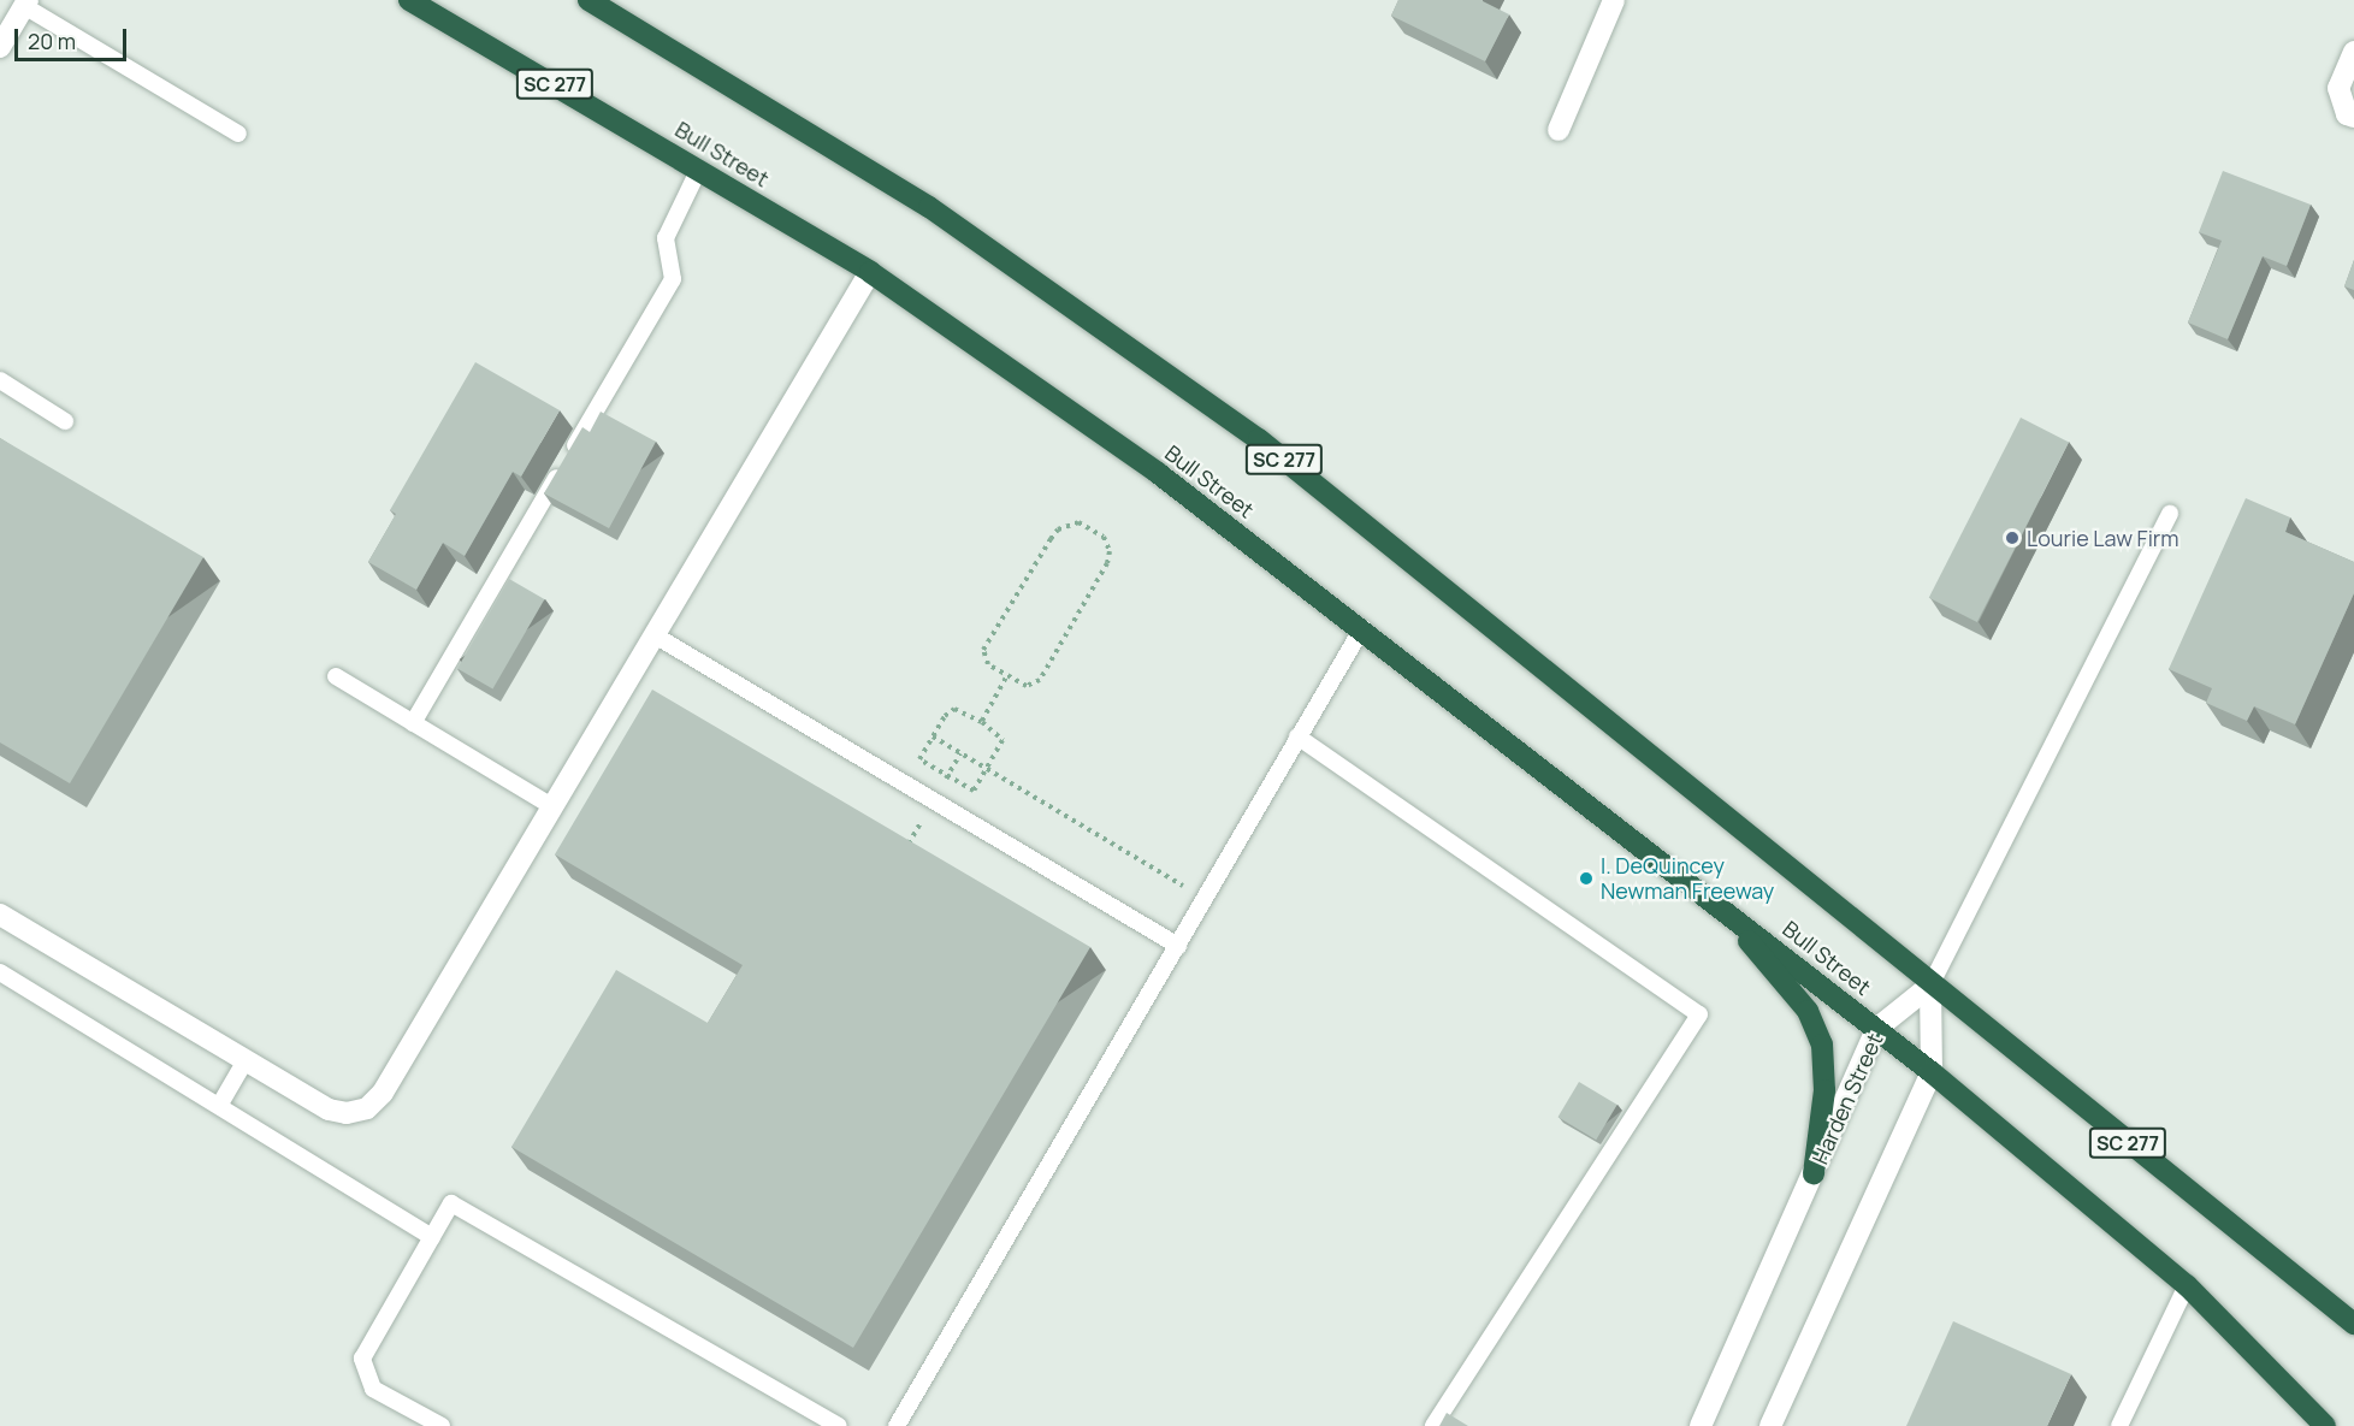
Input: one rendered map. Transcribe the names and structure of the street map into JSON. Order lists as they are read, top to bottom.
{
  "streets": {
    "highway": ["SC 277", "Bull Street"],
    "street": ["Harden Street"]
  },
  "crossings": [
    ["SC 277", "Bull Street"],
    ["SC 277", "Harden Street"],
    ["Bull Street", "Harden Street"]
  ],
  "places": ["Lourie Law Firm", "I. DeQuincey Newman Freeway"],
  "scale_bar": "20 m"
}
